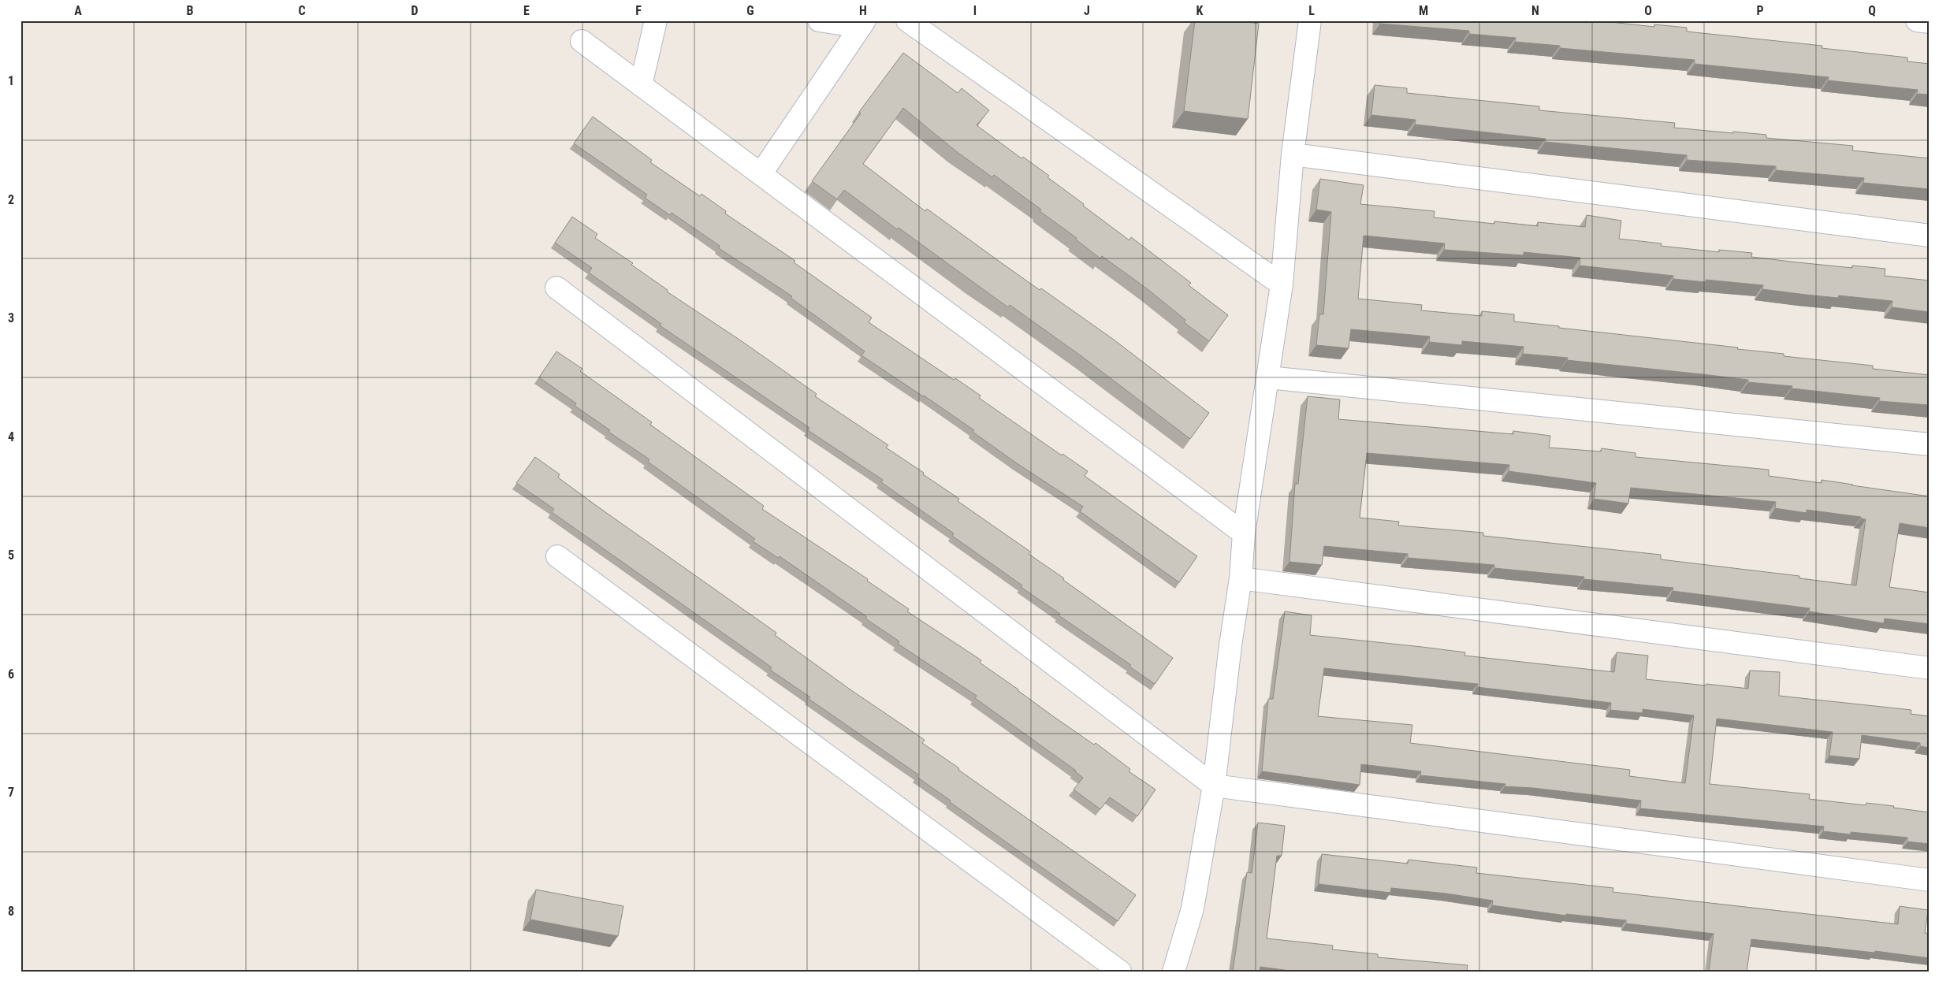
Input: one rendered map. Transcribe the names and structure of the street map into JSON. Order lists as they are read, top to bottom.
{
  "grid": {
    "columns": [
      "A",
      "B",
      "C",
      "D",
      "E",
      "F",
      "G",
      "H",
      "I",
      "J",
      "K",
      "L",
      "M",
      "N",
      "O",
      "P",
      "Q"
    ],
    "rows": [
      "1",
      "2",
      "3",
      "4",
      "5",
      "6",
      "7",
      "8"
    ]
  }
}
